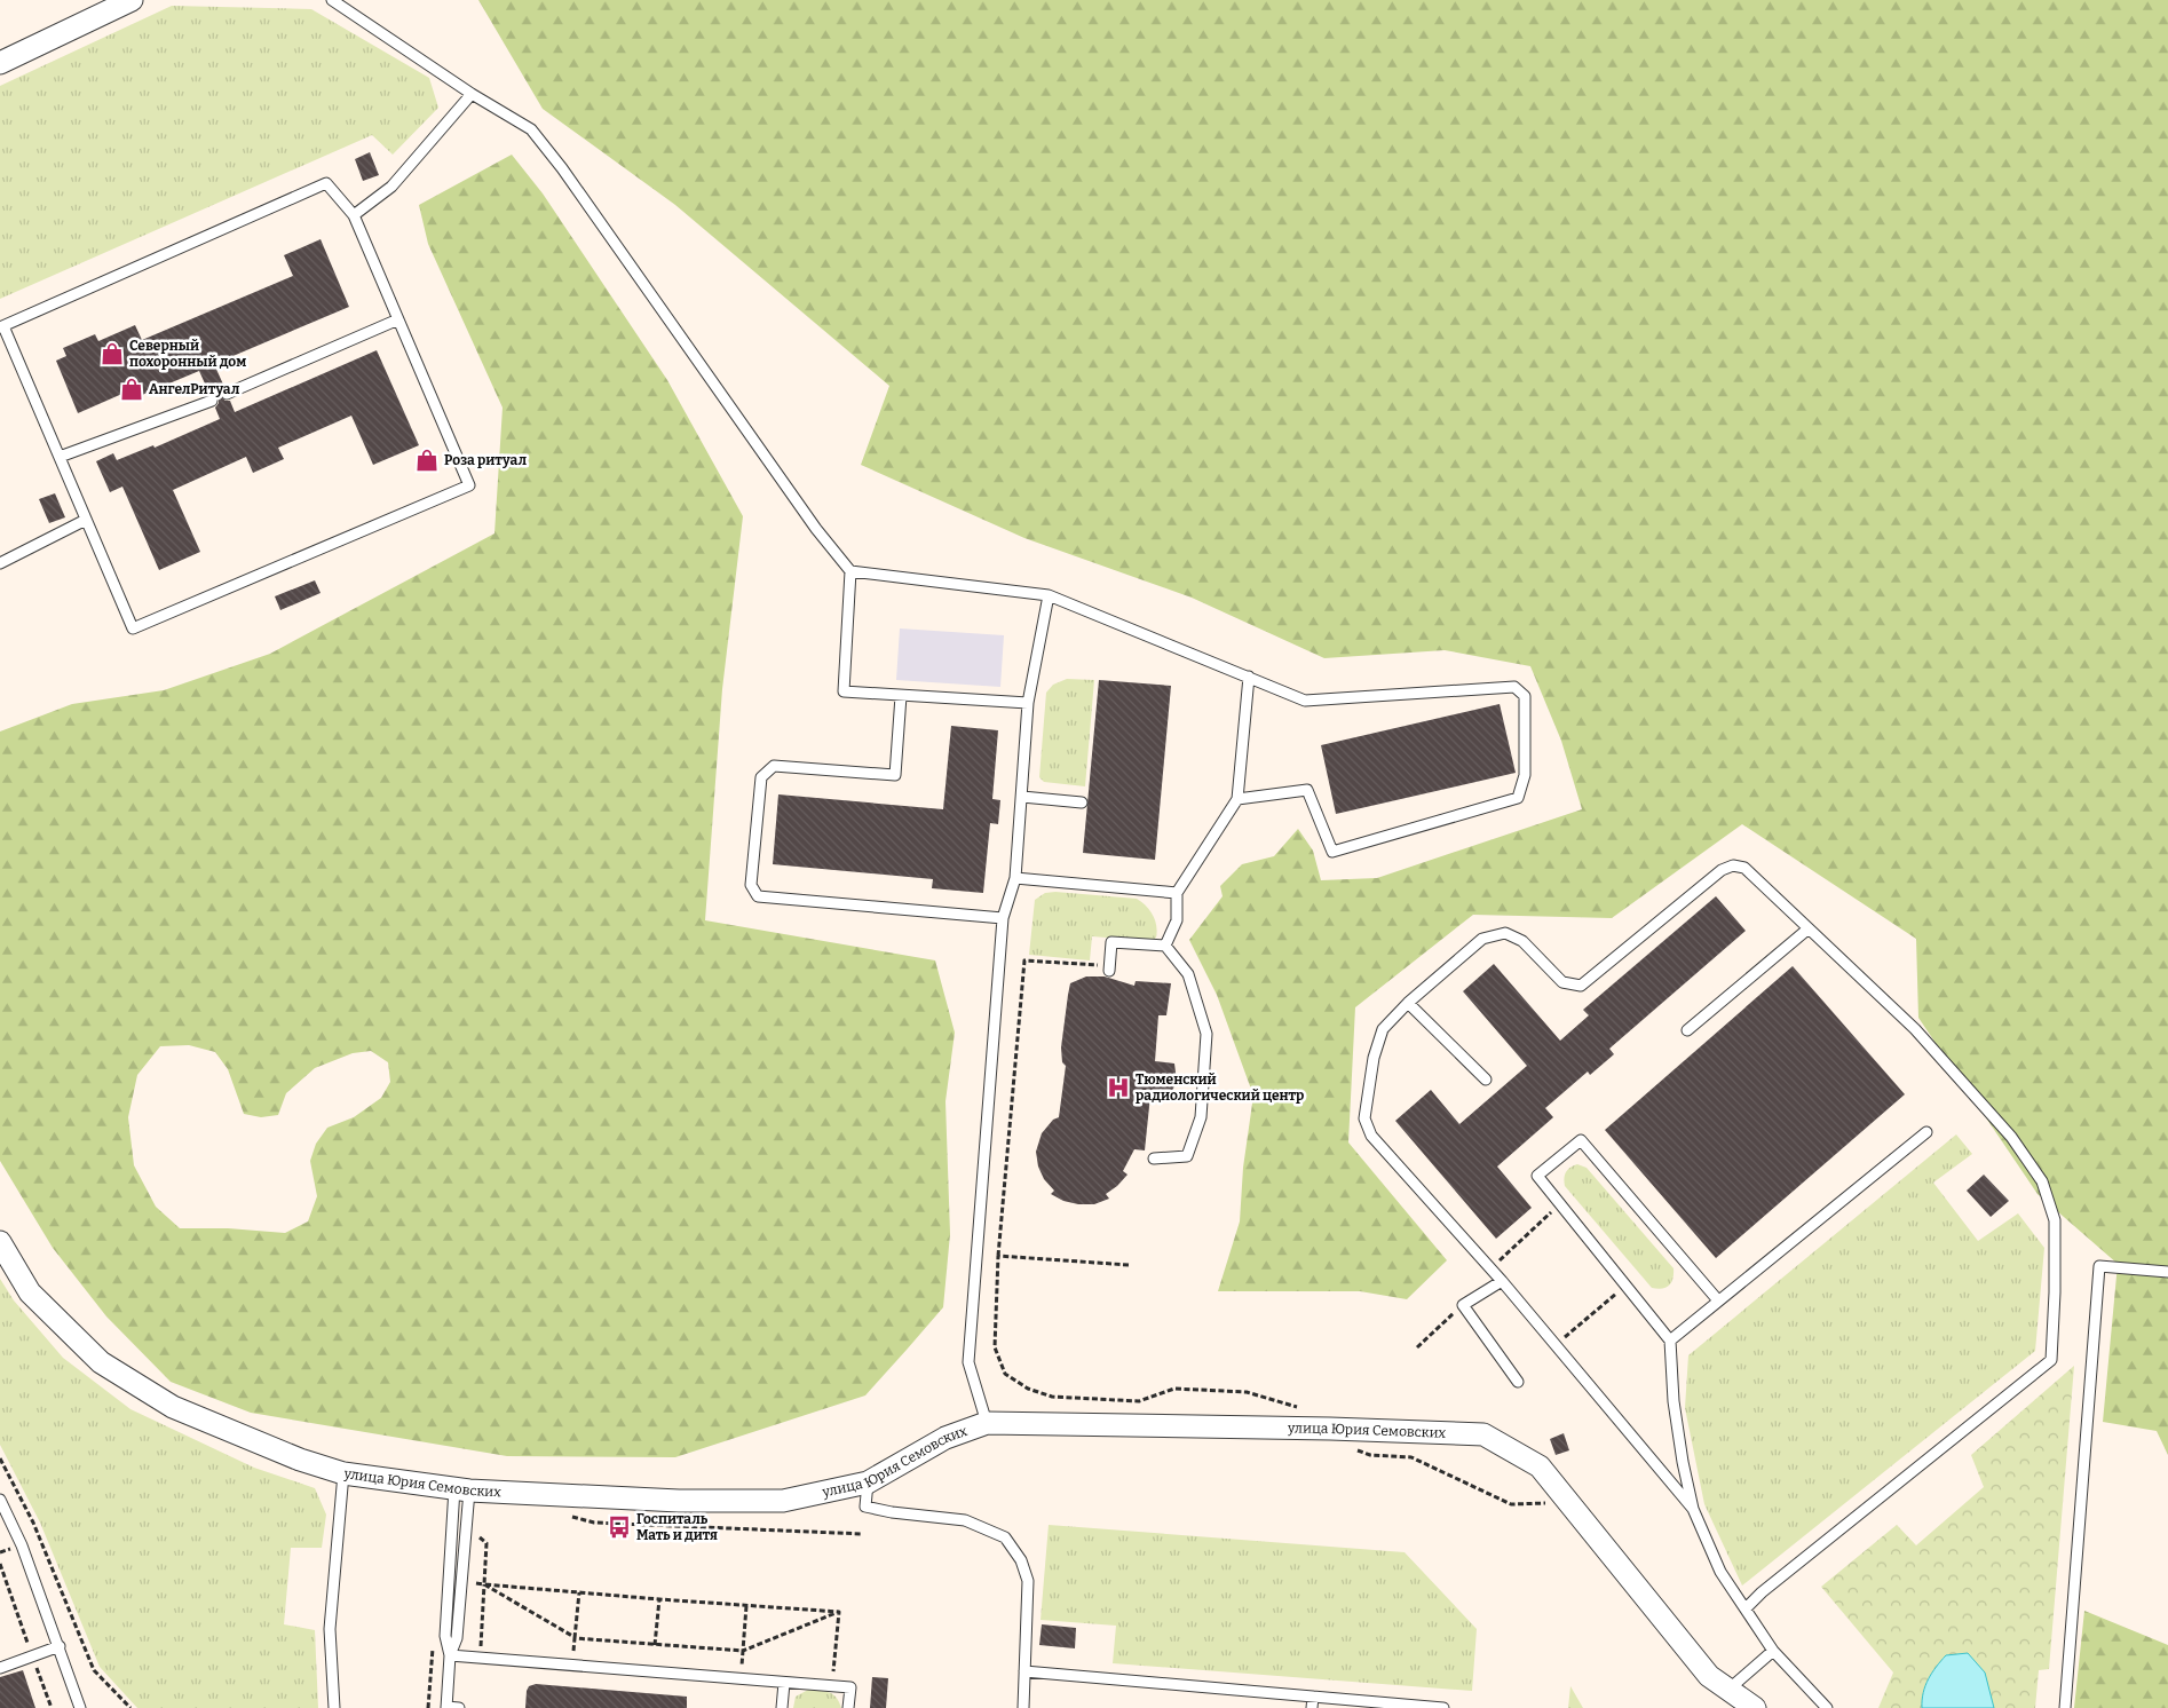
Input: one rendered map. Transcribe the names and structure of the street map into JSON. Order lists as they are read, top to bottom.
{
  "streets": {
    "street": ["улица Юрия Семовских"]
  },
  "places": {
    "shop": ["Северный похоронный дом", "АнгелРитуал", "Роза ритуал"],
    "hospital": ["Тюменский радиологический центр"],
    "bus stop": ["Госпиталь Мать и дитя"]
  }
}
